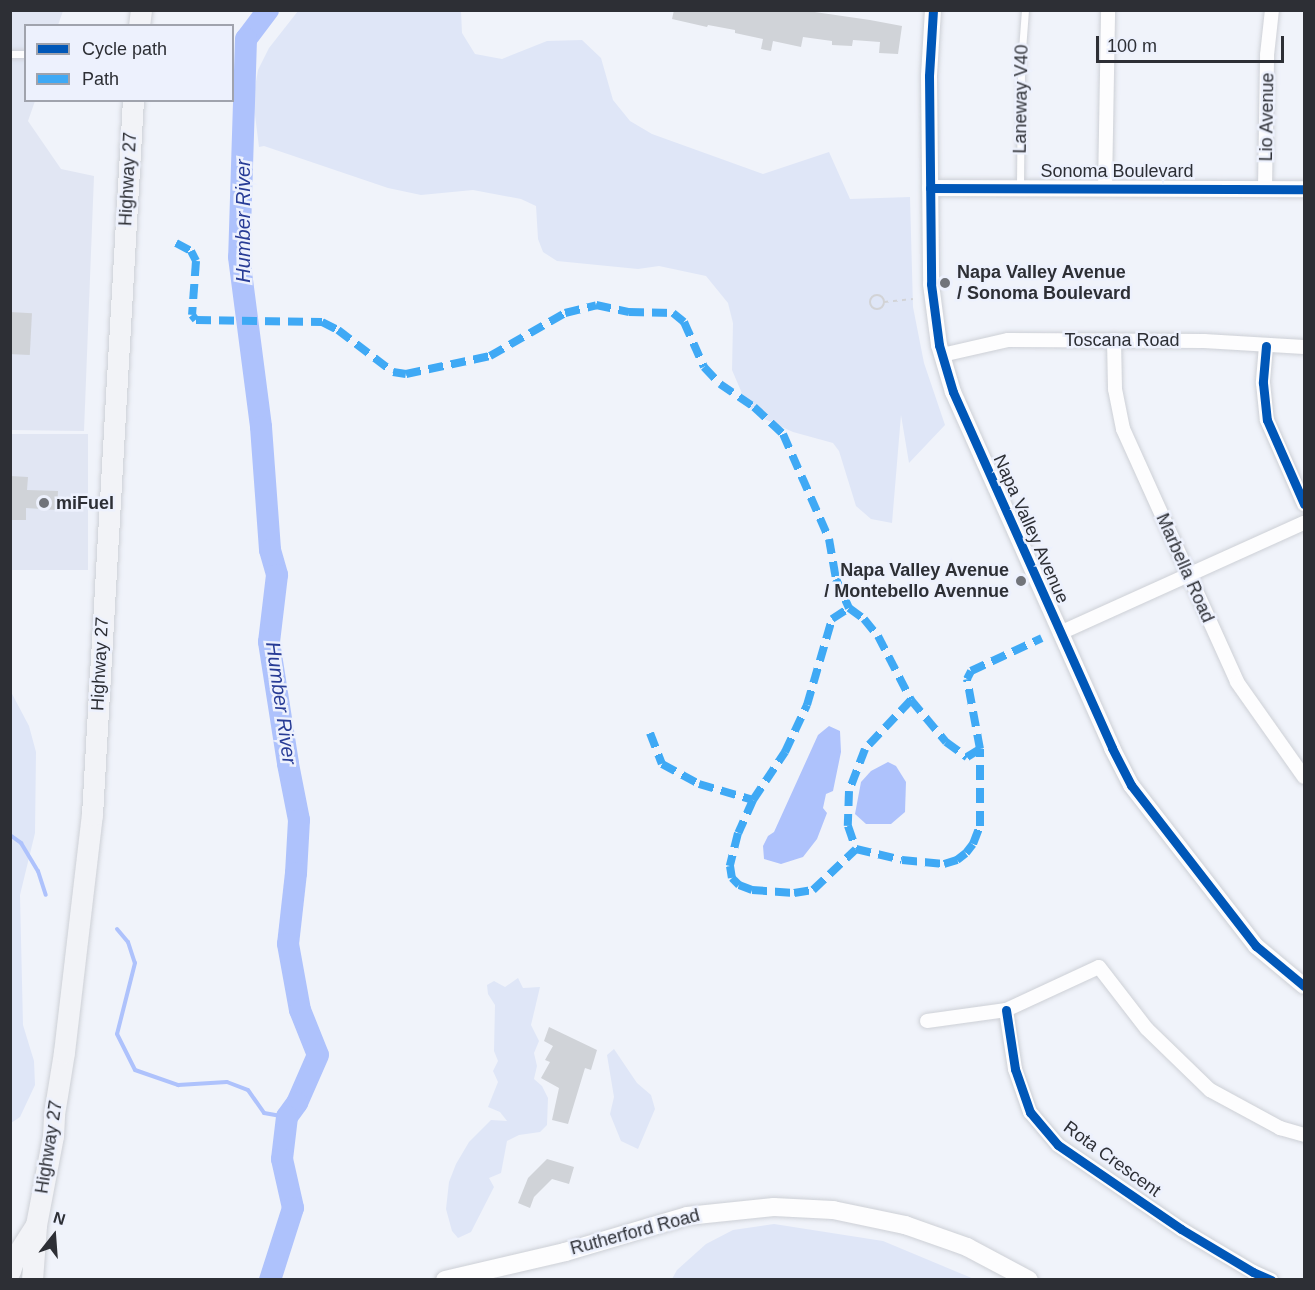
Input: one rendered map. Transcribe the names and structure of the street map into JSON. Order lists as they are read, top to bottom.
{
  "streets": {
    "main road": ["Highway 27", "Rutherford Road"],
    "street": [
      "Lio Avenue",
      "Sonoma Boulevard",
      "Toscana Road",
      "Napa Valley Avenue",
      "Marbella Road",
      "Rota Crescent"
    ],
    "lane": ["Laneway V40"]
  },
  "crossings": [
    ["Laneway V40", "Sonoma Boulevard"],
    ["Lio Avenue", "Sonoma Boulevard"],
    ["Sonoma Boulevard", "Napa Valley Avenue"],
    ["Toscana Road", "Napa Valley Avenue"],
    ["Toscana Road", "Marbella Road"]
  ],
  "water": ["Humber River"],
  "places": ["Napa Valley Avenue / Sonoma Boulevard", "miFuel", "Napa Valley Avenue / Montebello Avennue"],
  "legend": ["Cycle path", "Path"],
  "scale_bar": "100 m",
  "north": "top"
}
